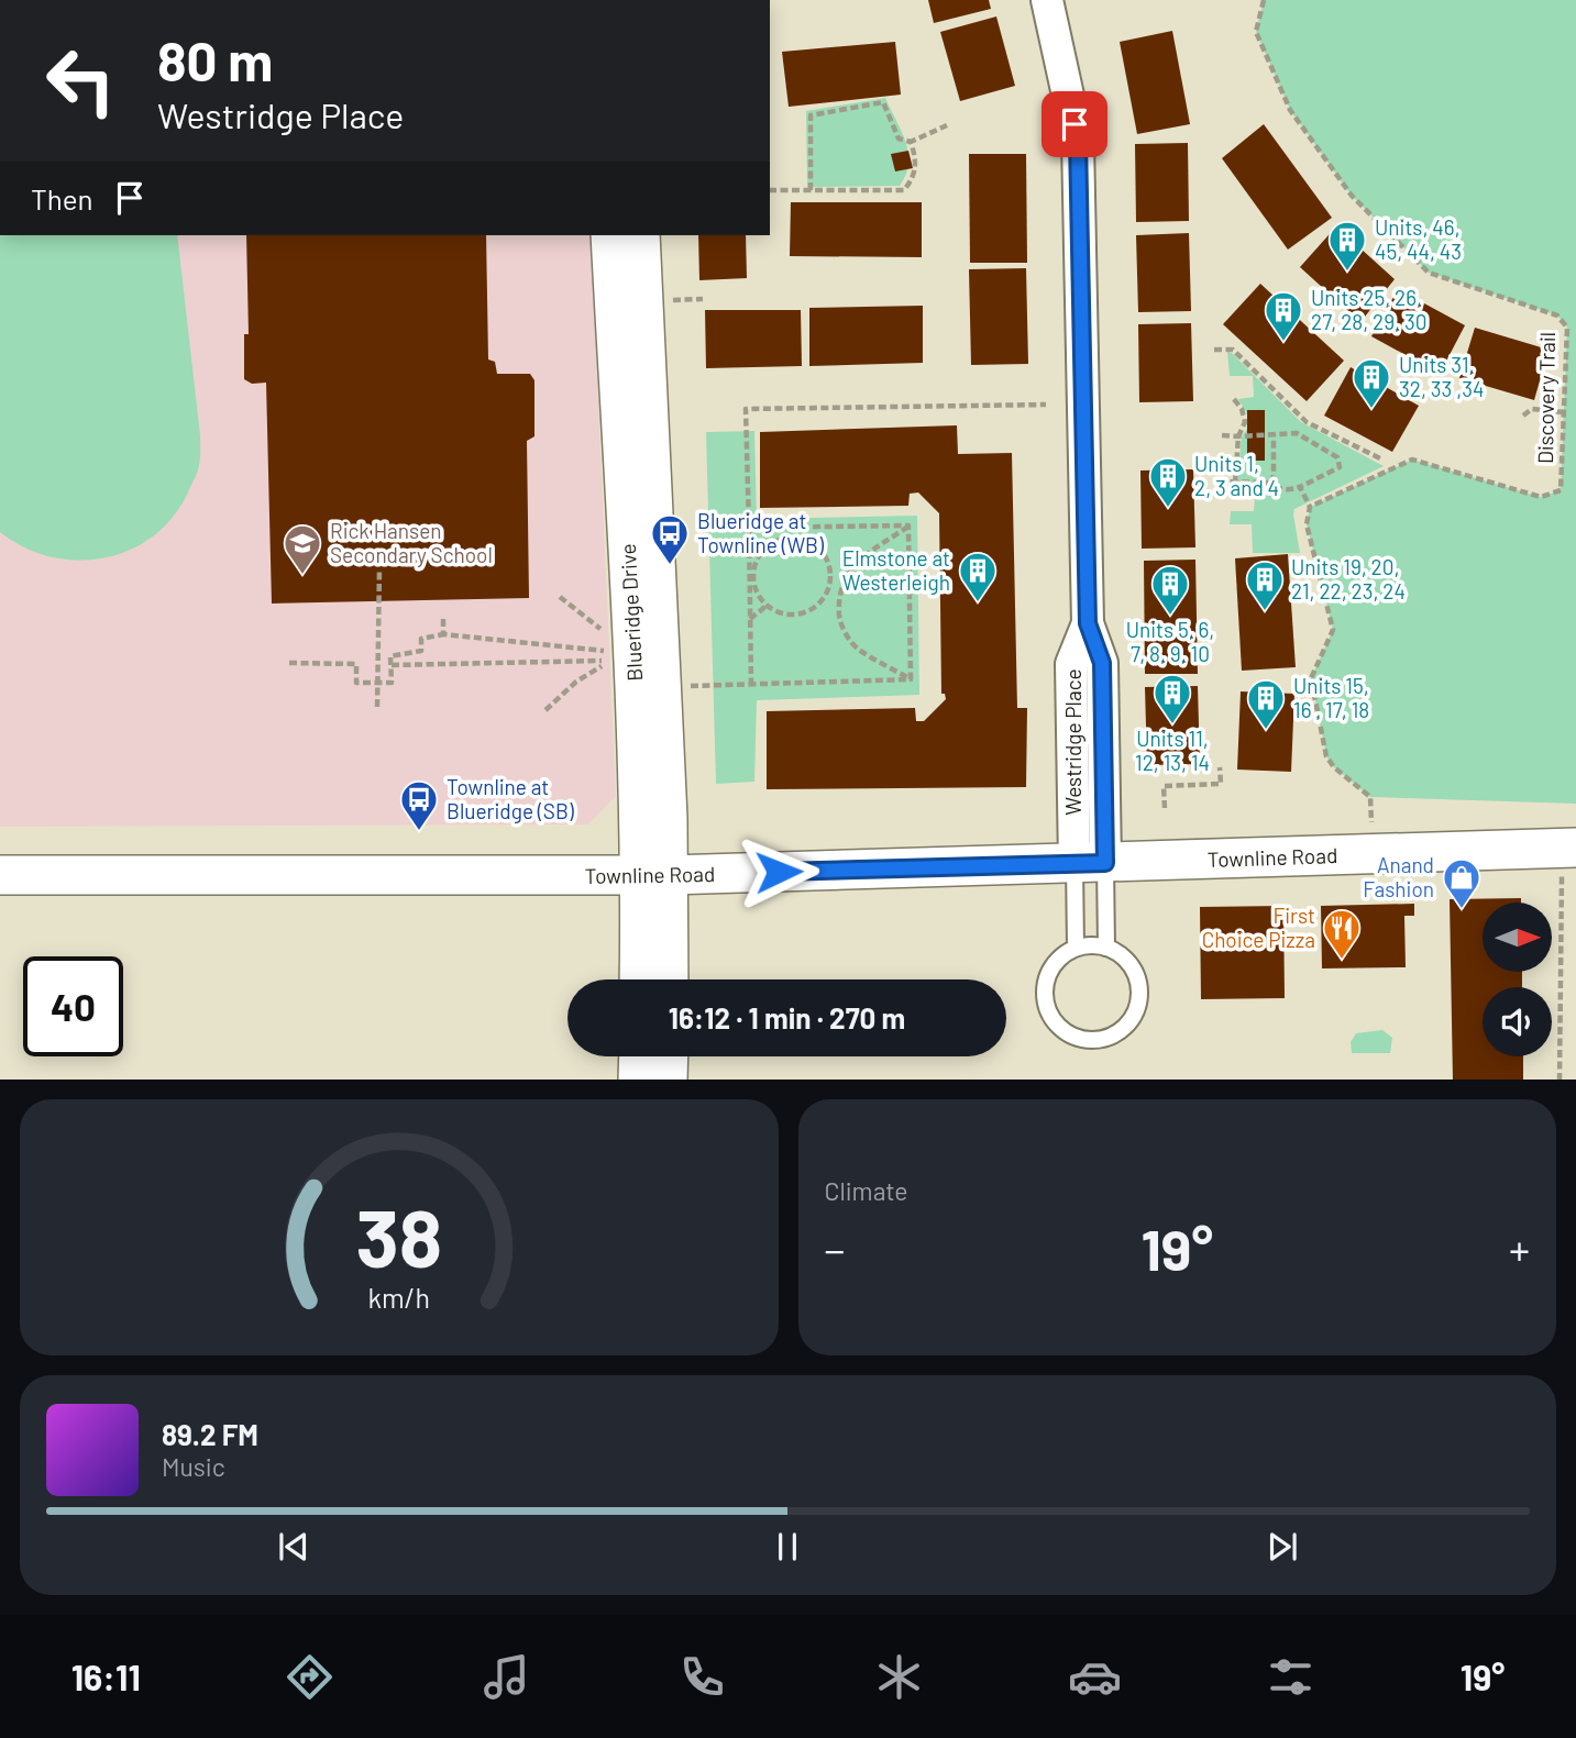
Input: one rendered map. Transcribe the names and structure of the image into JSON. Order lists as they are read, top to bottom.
{
  "streets": {
    "street": ["Blueridge Drive", "Westridge Place", "Townline Road"],
    "path": ["Discovery Trail"]
  },
  "crossings": [
    ["Blueridge Drive", "Townline Road"],
    ["Westridge Place", "Townline Road"]
  ],
  "places": {
    "building": [
      "Units, 46, 45, 44, 43",
      "Units 25, 26, 27, 28, 29, 30",
      "Units 31, 32, 33 ,34",
      "Units 1, 2, 3 and 4",
      "Elmstone at Westerleigh",
      "Units 19, 20, 21, 22, 23, 24",
      "Units 5, 6, 7, 8, 9, 10",
      "Units 11, 12, 13, 14",
      "Units 15, 16 , 17, 18"
    ],
    "bus stop": ["Blueridge at Townline (WB)", "Townline at Blueridge (SB)"],
    "school or university": ["Rick Hansen Secondary School"],
    "shop": ["Anand Fashion"],
    "restaurant": ["First Choice Pizza"]
  },
  "north": "right",
  "page": {
    "turn": ["80 m", "Westridge Place"],
    "then": "Then",
    "limit": "40",
    "trip": "16:12 · 1 min · 270 m",
    "tile": "Climate",
    "heat": ["−", "19°", "+"],
    "song": ["89.2 FM", "Music"],
    "tabs": ["16:11", "19°"],
    "gauge": ["38", "km/h"]
  }
}
